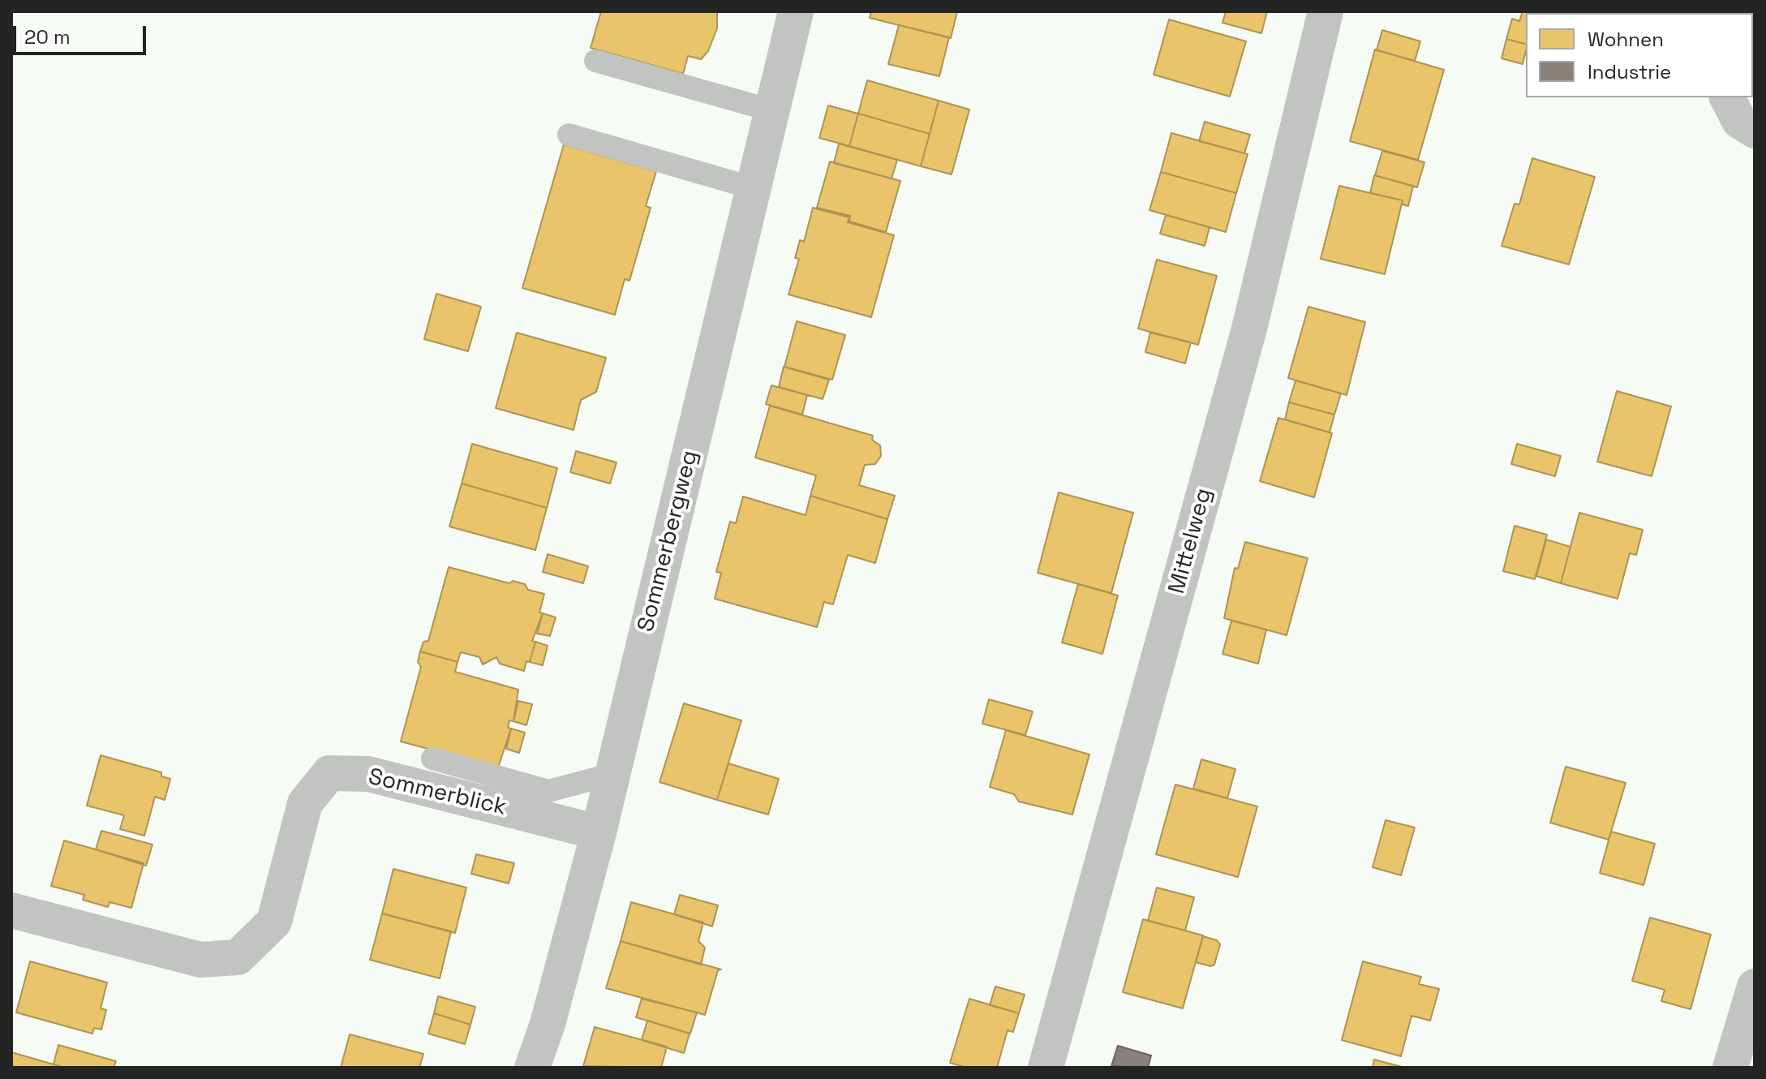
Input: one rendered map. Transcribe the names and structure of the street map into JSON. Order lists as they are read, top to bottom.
{
  "streets": {
    "street": ["Sommerbergweg", "Mittelweg", "Sommerblick"]
  },
  "crossings": [
    ["Sommerbergweg", "Sommerblick"]
  ],
  "legend": ["Wohnen", "Industrie"],
  "scale_bar": "20 m"
}
